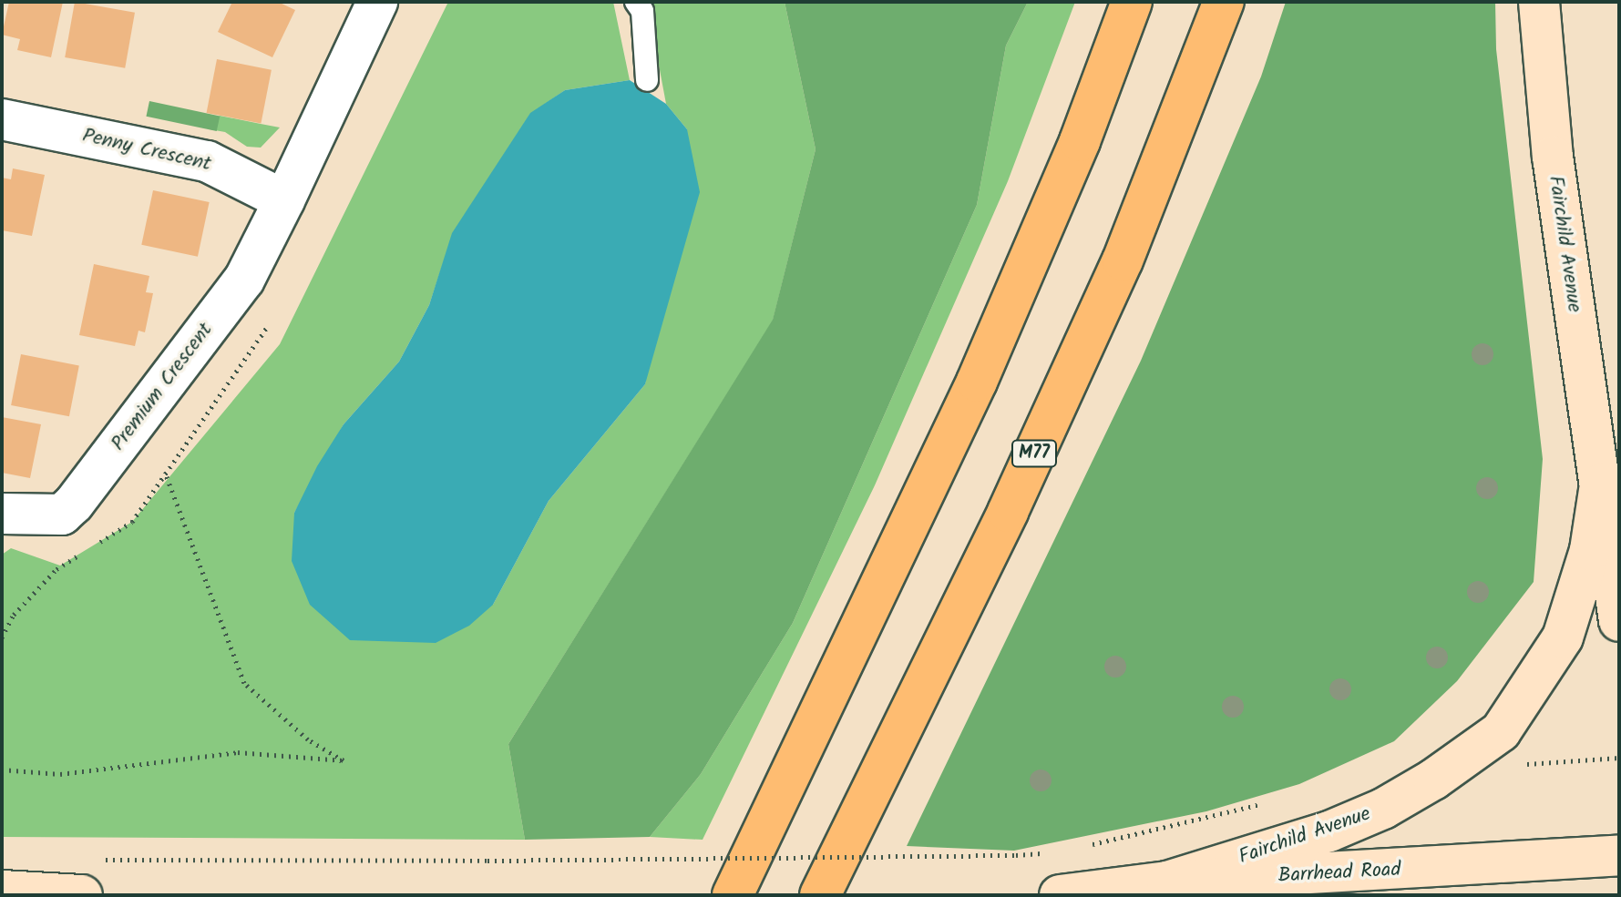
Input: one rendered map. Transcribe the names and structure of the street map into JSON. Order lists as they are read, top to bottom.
{
  "streets": {
    "highway": ["M77"],
    "street": [
      "Penny Crescent",
      "Fairchild Avenue",
      "Premium Crescent",
      "Barrhead Road"
    ]
  },
  "crossings": [
    ["Penny Crescent", "Premium Crescent"],
    ["Fairchild Avenue", "Barrhead Road"]
  ]
}
